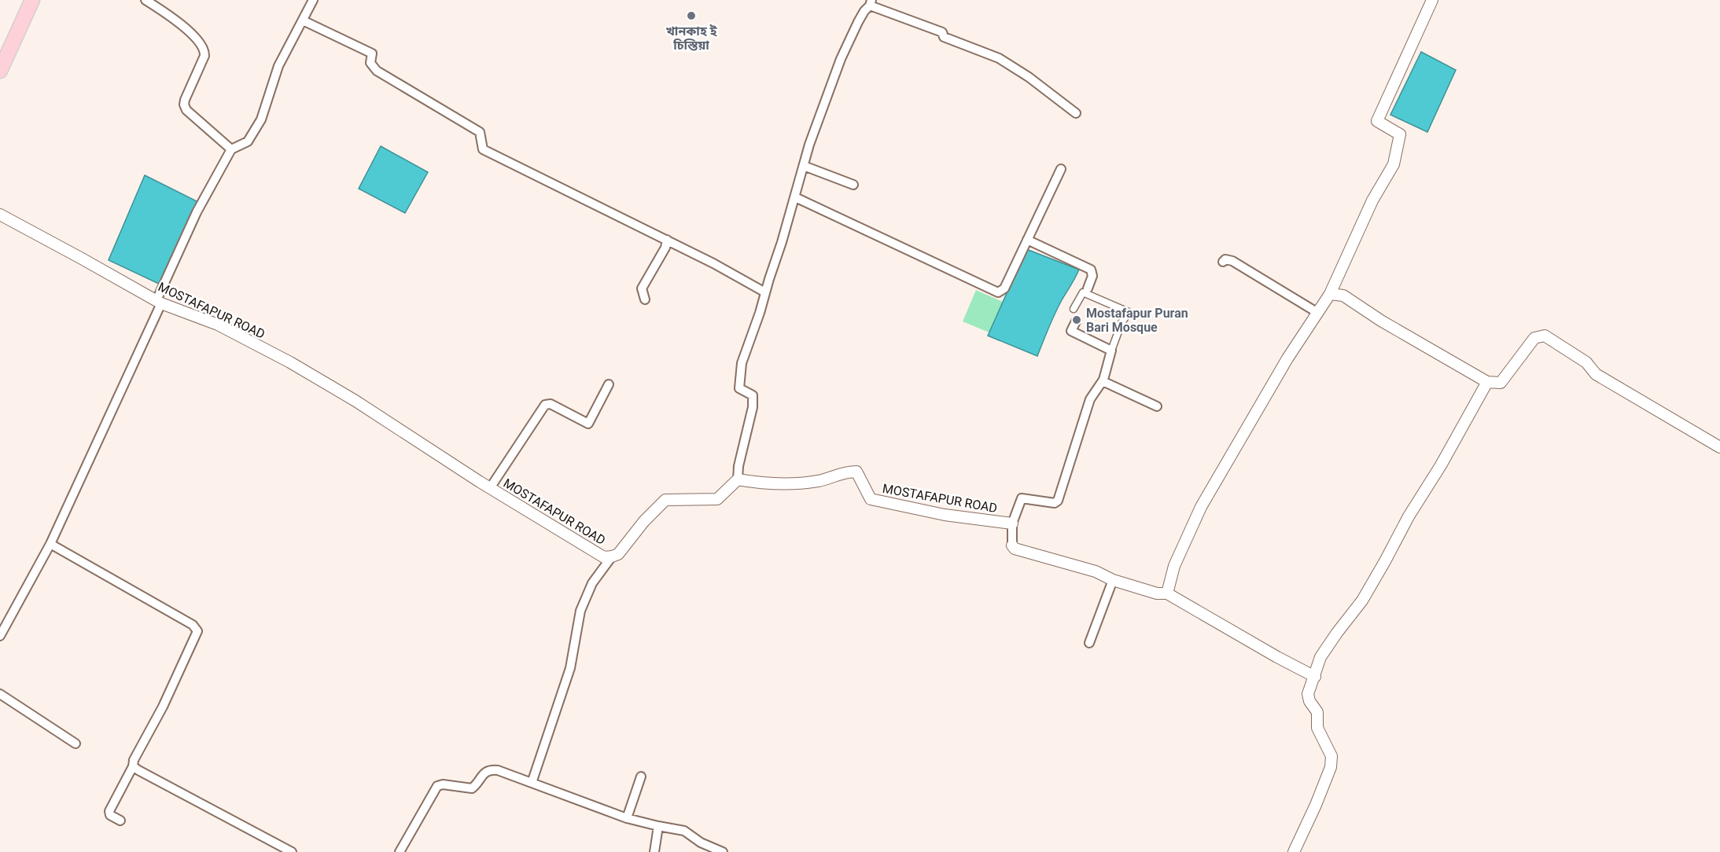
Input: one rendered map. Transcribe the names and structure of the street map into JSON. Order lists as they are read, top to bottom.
{
  "streets": {
    "street": ["MOSTAFAPUR ROAD"]
  },
  "places": ["খানকাহ ই চিস্তিয়া", "Mostafapur Puran Bari Mosque"]
}
